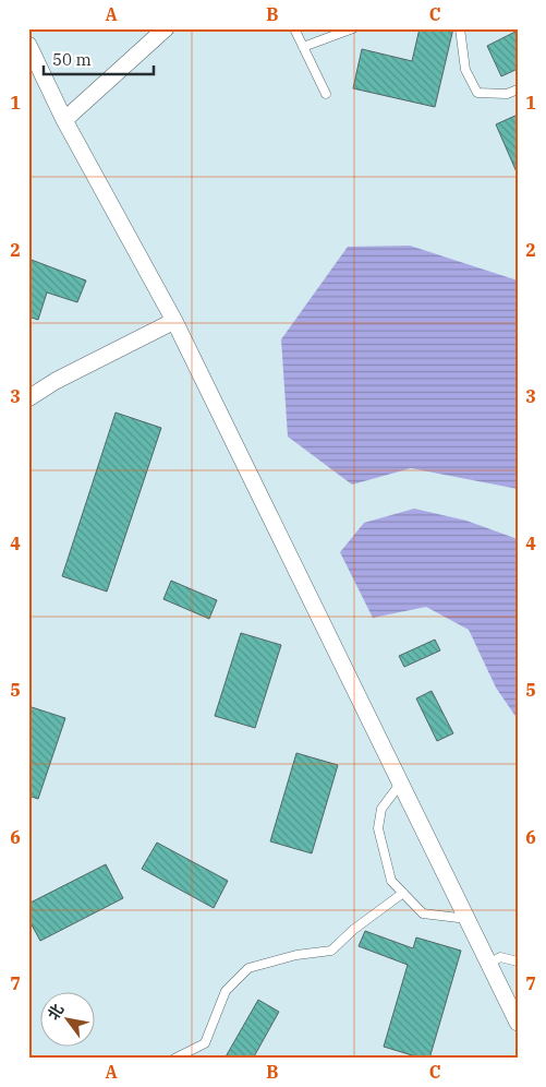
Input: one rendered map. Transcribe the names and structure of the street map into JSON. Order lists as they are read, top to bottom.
{
  "scale_bar": "50 m",
  "north": "top left",
  "grid": {
    "columns": ["A", "B", "C"],
    "rows": [
      "1",
      "2",
      "3",
      "4",
      "5",
      "6",
      "7"
    ]
  }
}
